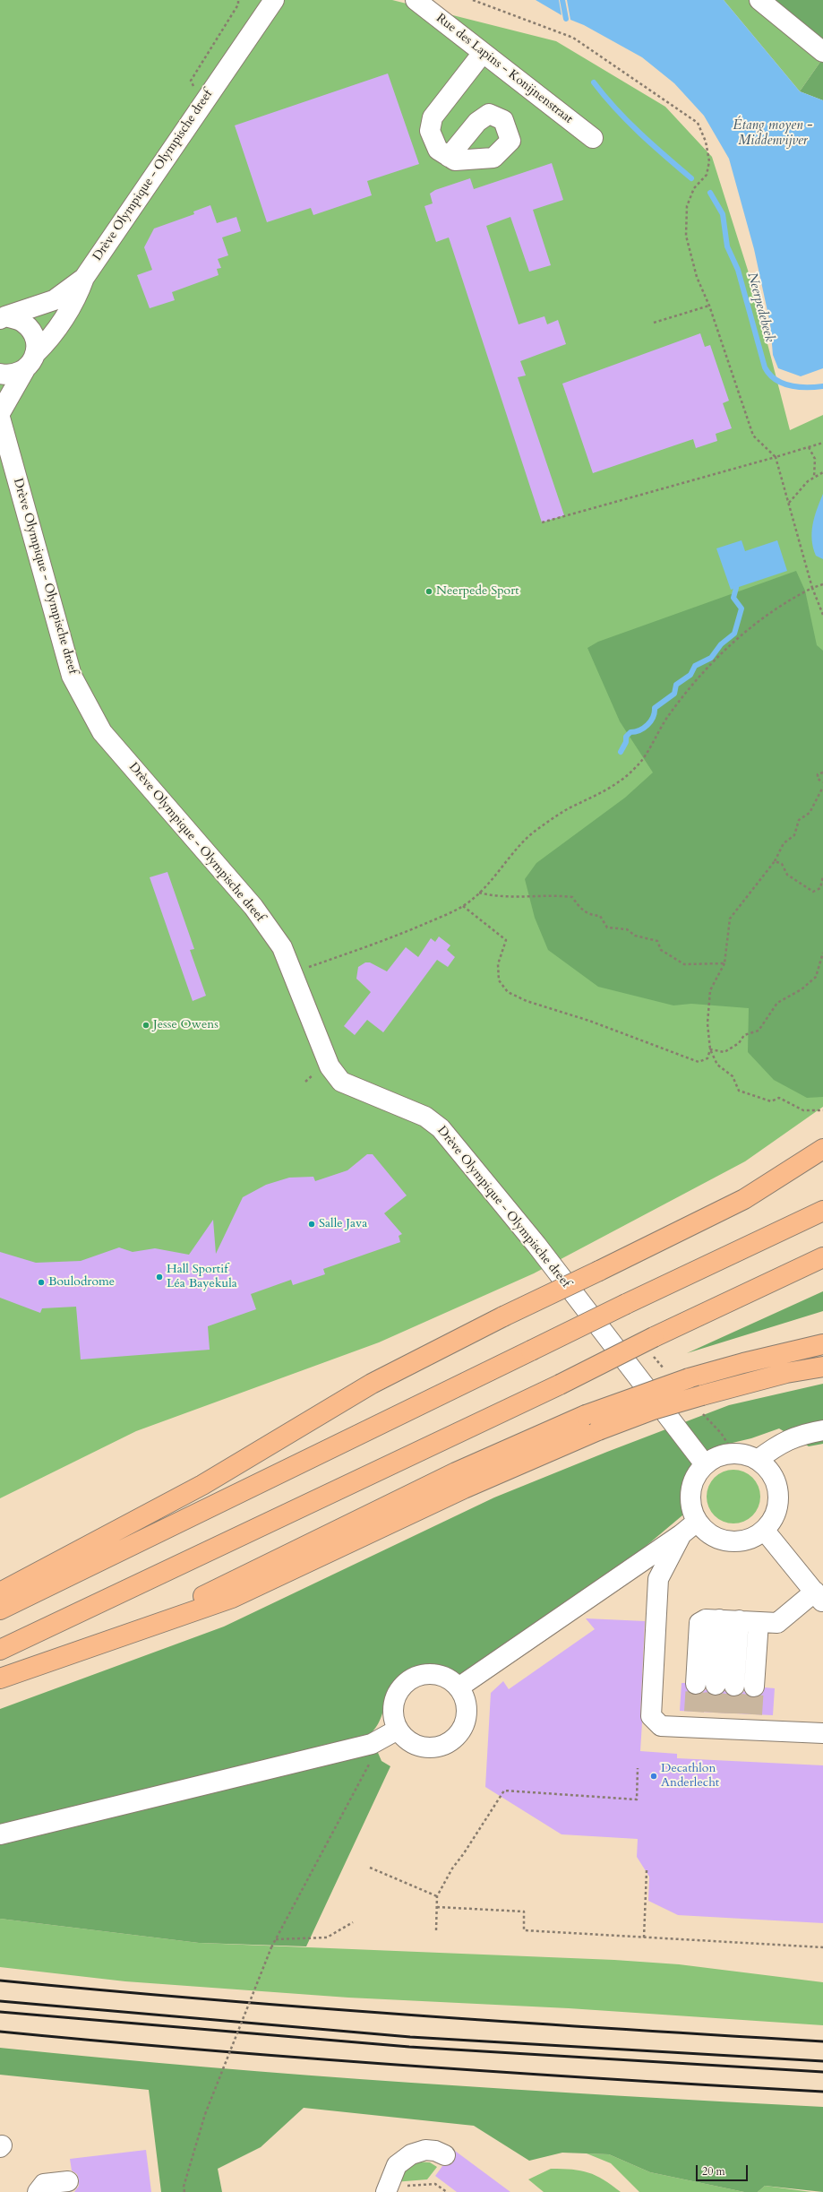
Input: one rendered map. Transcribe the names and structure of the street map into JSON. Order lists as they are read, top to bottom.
{
  "streets": {
    "street": ["Rue des Lapins - Konijnenstraat", "Drève Olympique - Olympische dreef"]
  },
  "water": ["Étang moyen - Middenvijver", "Neerpedebeek"],
  "places": [
    "Neerpede Sport",
    "Jesse Owens",
    "Salle Java",
    "Hall Sportif Léa Bayekula",
    "Boulodrome",
    "Decathlon Anderlecht"
  ],
  "scale_bar": "20 m"
}
